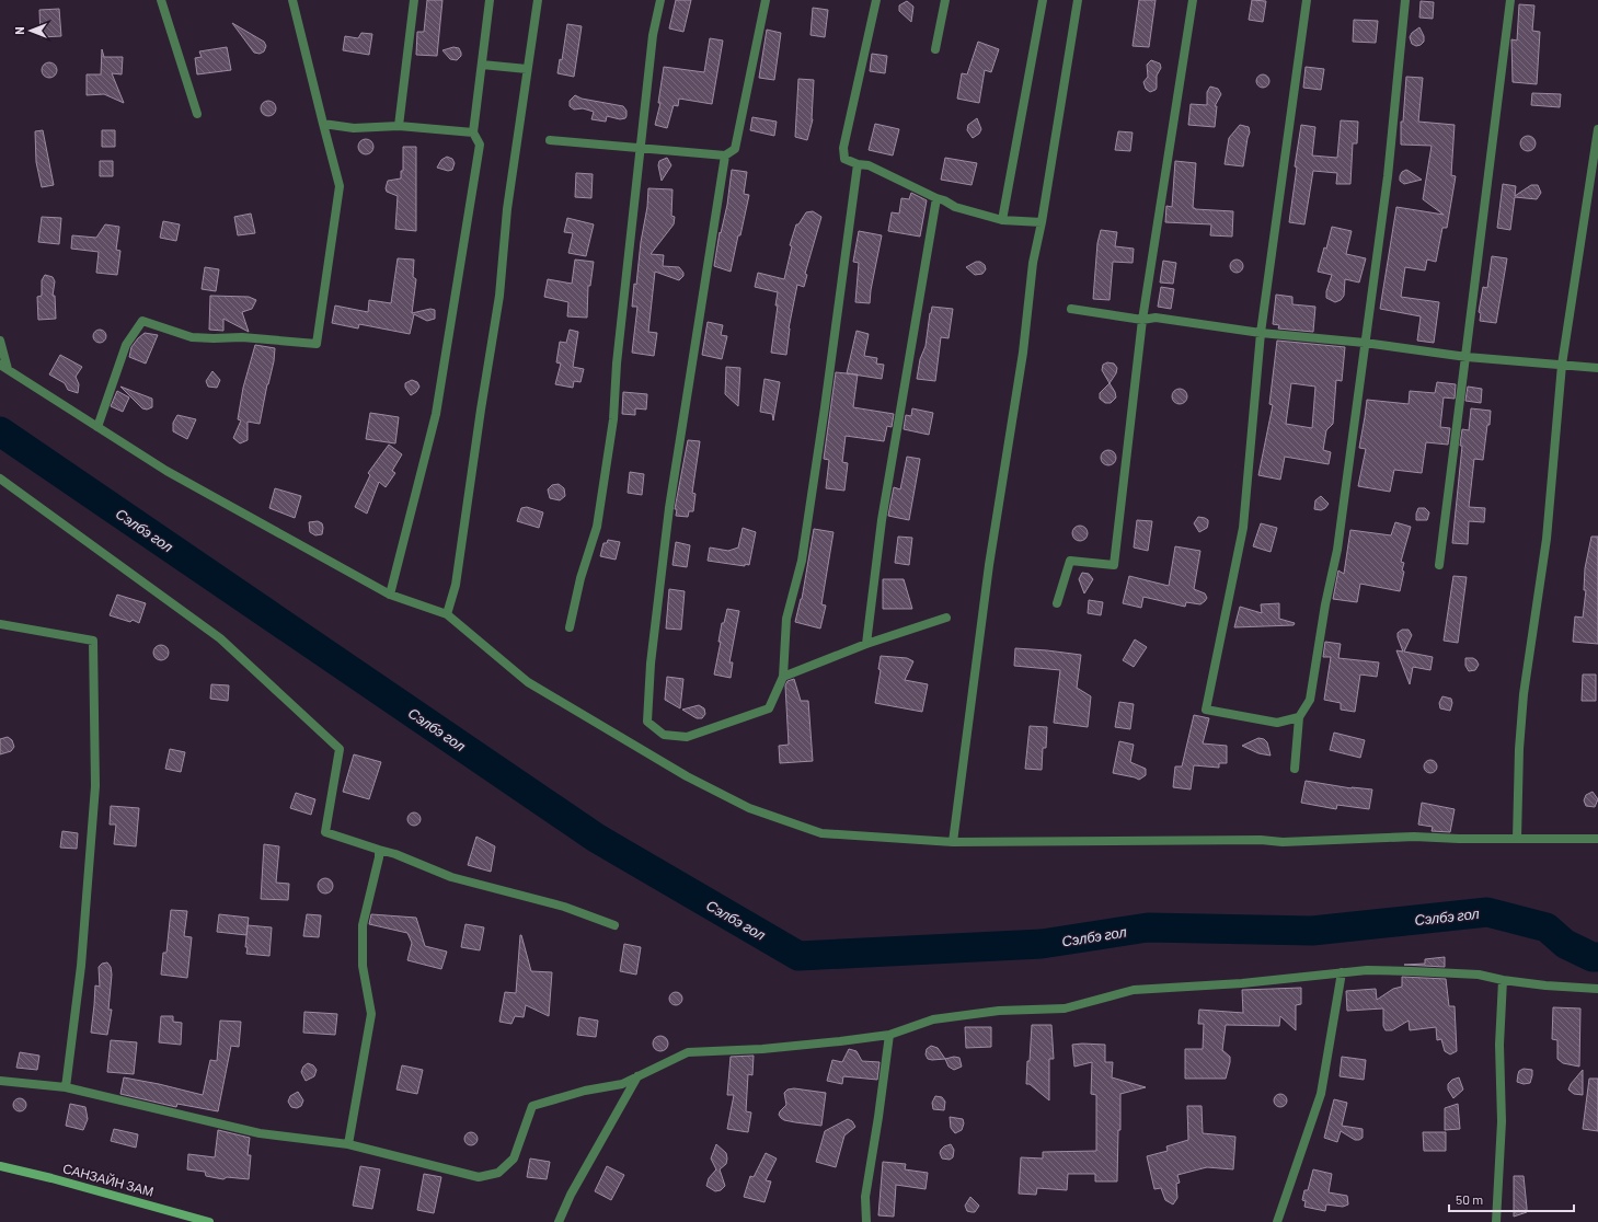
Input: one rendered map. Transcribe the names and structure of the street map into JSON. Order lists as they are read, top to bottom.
{
  "streets": {
    "main road": ["САНЗАЙН ЗАМ"]
  },
  "water": ["Сэлбэ гол"],
  "scale_bar": "50 m",
  "north": "left"
}
